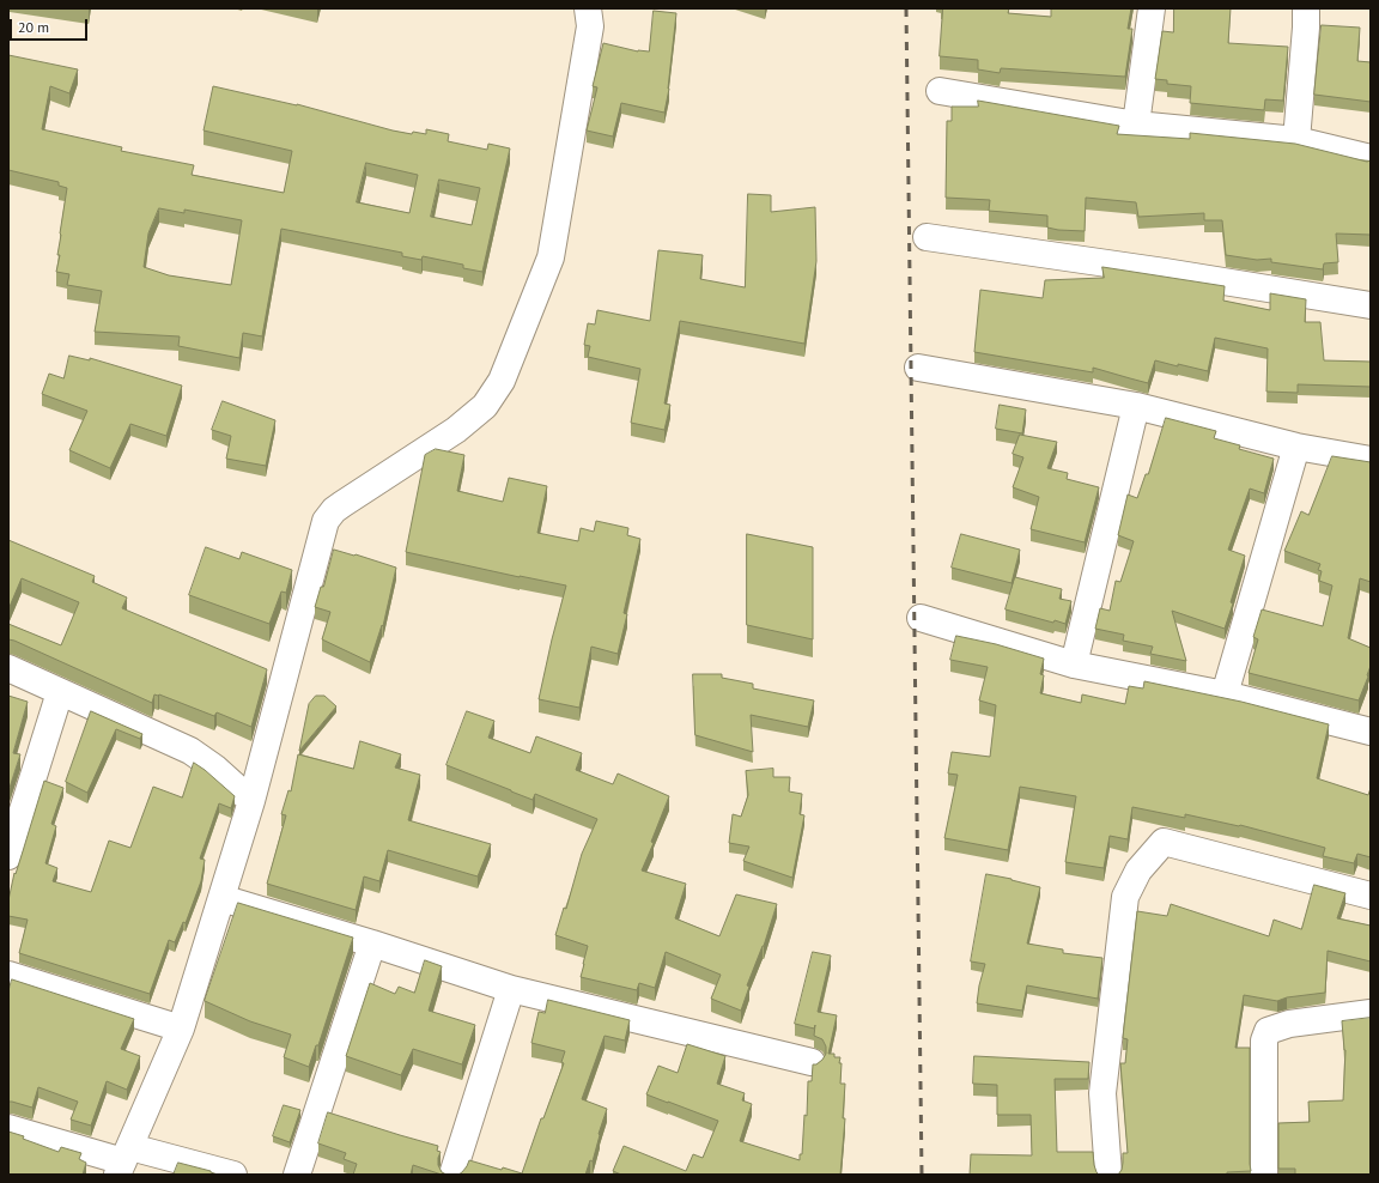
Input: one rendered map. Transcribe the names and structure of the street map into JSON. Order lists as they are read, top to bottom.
{
  "scale_bar": "20 m"
}
